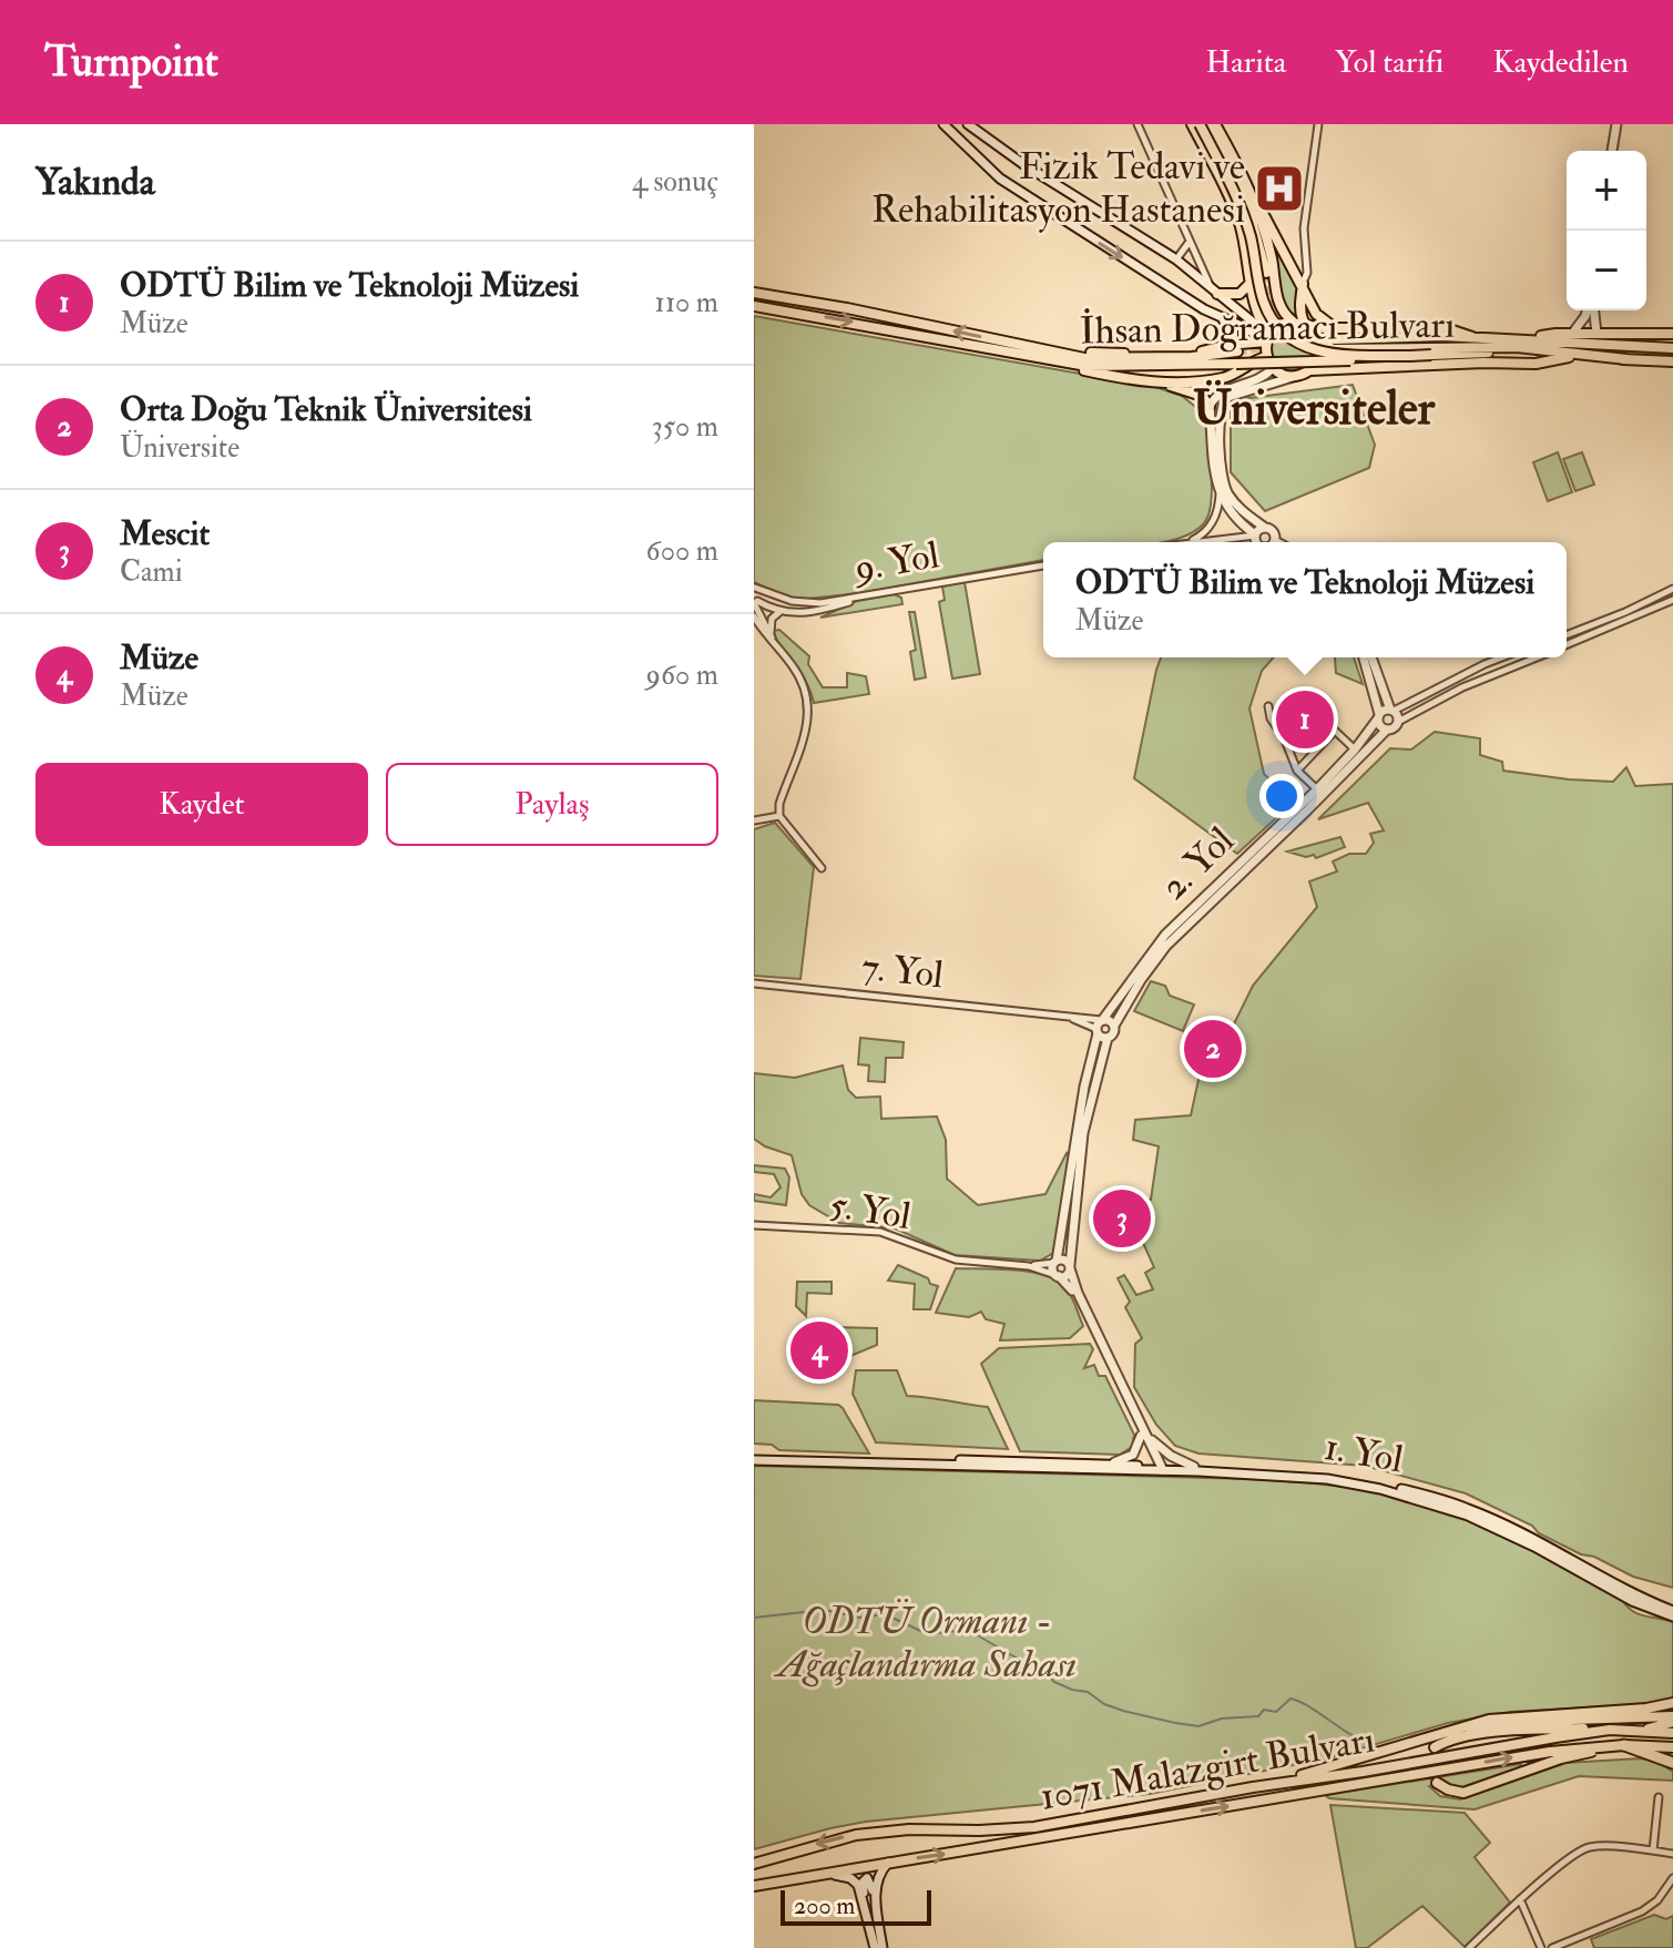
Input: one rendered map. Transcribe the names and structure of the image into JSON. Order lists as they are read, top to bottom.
{
  "streets": {
    "main road": ["İhsan Doğramacı Bulvarı", "1071 Malazgirt Bulvarı"],
    "street": [
      "9. Yol",
      "2. Yol",
      "7. Yol",
      "5. Yol",
      "1. Yol"
    ]
  },
  "crossings": [
    ["2. Yol", "7. Yol"],
    ["2. Yol", "5. Yol"],
    ["2. Yol", "1. Yol"]
  ],
  "districts": ["Üniversiteler"],
  "parks": ["ODTÜ Ormanı - Ağaçlandırma Sahası"],
  "places": {
    "hospital": ["Fizik Tedavi ve Rehabilitasyon Hastanesi"]
  },
  "scale_bar": "200 m",
  "page": {
    "header": "Turnpoint",
    "nav": ["Harita", "Yol tarifi", "Kaydedilen"],
    "heading": ["Yakında", "4 sonuç"],
    "map_buttons": ["+", "−"],
    "list": [
      {
        "mark": "1",
        "name": "ODTÜ Bilim ve Teknoloji Müzesi",
        "note": "Müze",
        "value": "110 m"
      },
      {
        "mark": "2",
        "name": "Orta Doğu Teknik Üniversitesi",
        "note": "Üniversite",
        "value": "350 m"
      },
      {
        "mark": "3",
        "name": "Mescit",
        "note": "Cami",
        "value": "600 m"
      },
      {
        "mark": "4",
        "name": "Müze",
        "note": "Müze",
        "value": "960 m"
      }
    ],
    "popup": ["ODTÜ Bilim ve Teknoloji Müzesi", "Müze"],
    "pins": [
      "1",
      "2",
      "3",
      "4"
    ],
    "buttons": ["Kaydet", "Paylaş"],
    "scale": "200 m"
  }
}
